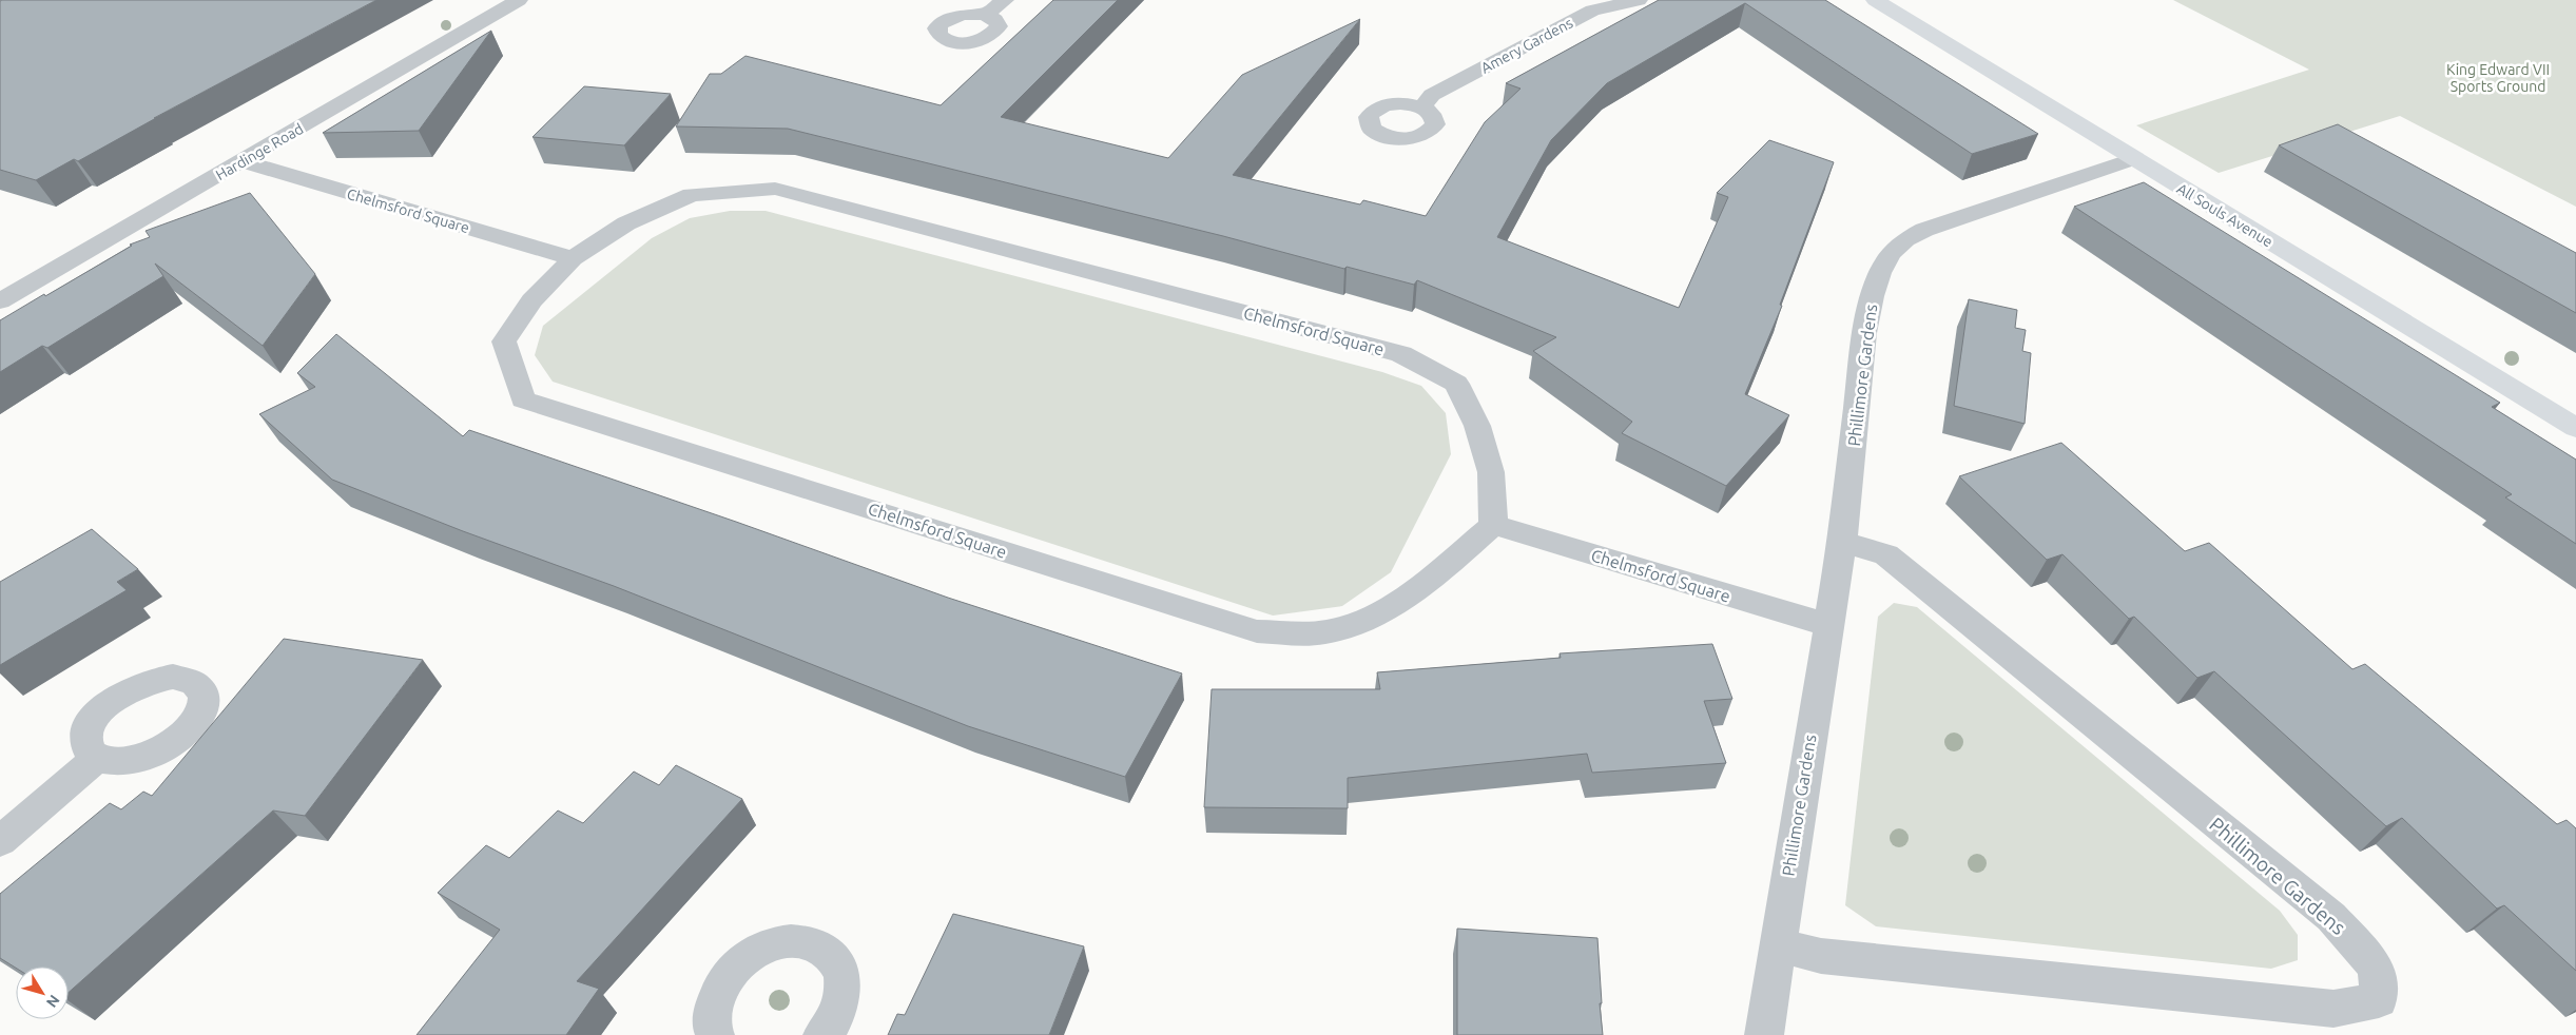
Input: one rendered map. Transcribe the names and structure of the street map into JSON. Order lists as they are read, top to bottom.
{
  "streets": {
    "street": [
      "Amery Gardens",
      "Hardinge Road",
      "Chelmsford Square",
      "All Souls Avenue",
      "Phillimore Gardens"
    ]
  },
  "crossings": [
    ["Hardinge Road", "Chelmsford Square"],
    ["Chelmsford Square", "Phillimore Gardens"],
    ["All Souls Avenue", "Phillimore Gardens"]
  ],
  "parks": ["King Edward VII Sports Ground"],
  "north": "bottom right"
}
